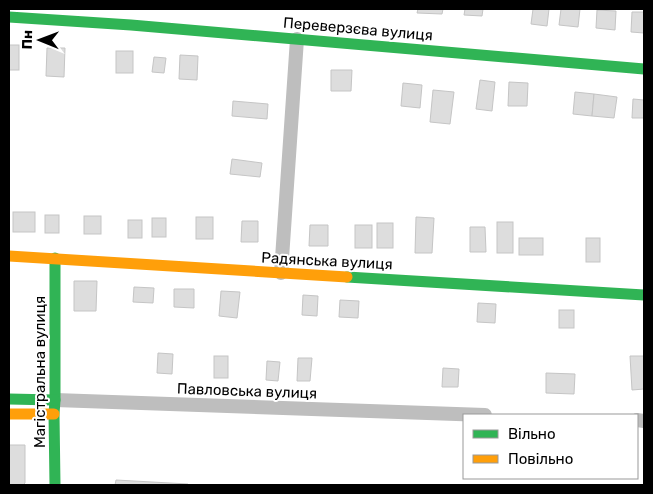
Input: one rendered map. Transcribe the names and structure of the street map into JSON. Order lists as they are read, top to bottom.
{
  "streets": {
    "street": [
      "Переверзєва вулиця",
      "Радянська вулиця",
      "Магістральна вулиця",
      "Павловська вулиця"
    ]
  },
  "crossings": [
    ["Радянська вулиця", "Магістральна вулиця"],
    ["Магістральна вулиця", "Павловська вулиця"]
  ],
  "legend": ["Вільно", "Повільно"],
  "north": "left"
}
